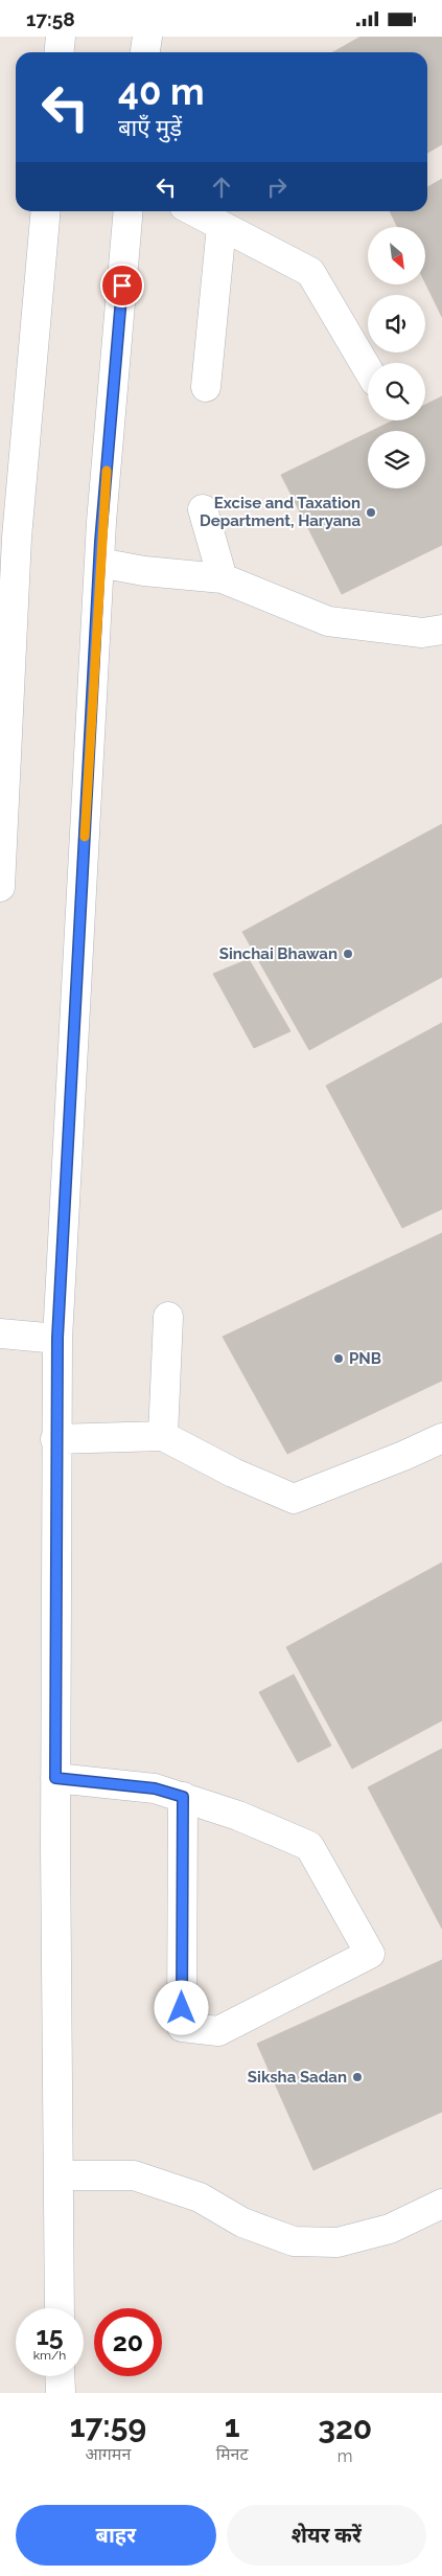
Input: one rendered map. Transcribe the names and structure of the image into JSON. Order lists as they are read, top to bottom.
{
  "places": [
    "Excise and Taxation Department, Haryana",
    "Sinchai Bhawan",
    "PNB",
    "Siksha Sadan"
  ],
  "north": "bottom right",
  "page": {
    "status": "17:58",
    "turn": ["40 m", "बाएँ मुड़ें"],
    "speed": "15 km/h",
    "limit": "20",
    "eta": [
      "17:59",
      "आगमन",
      "1",
      "मिनट",
      "320",
      "m"
    ],
    "buttons": ["बाहर", "शेयर करें"]
  }
}
